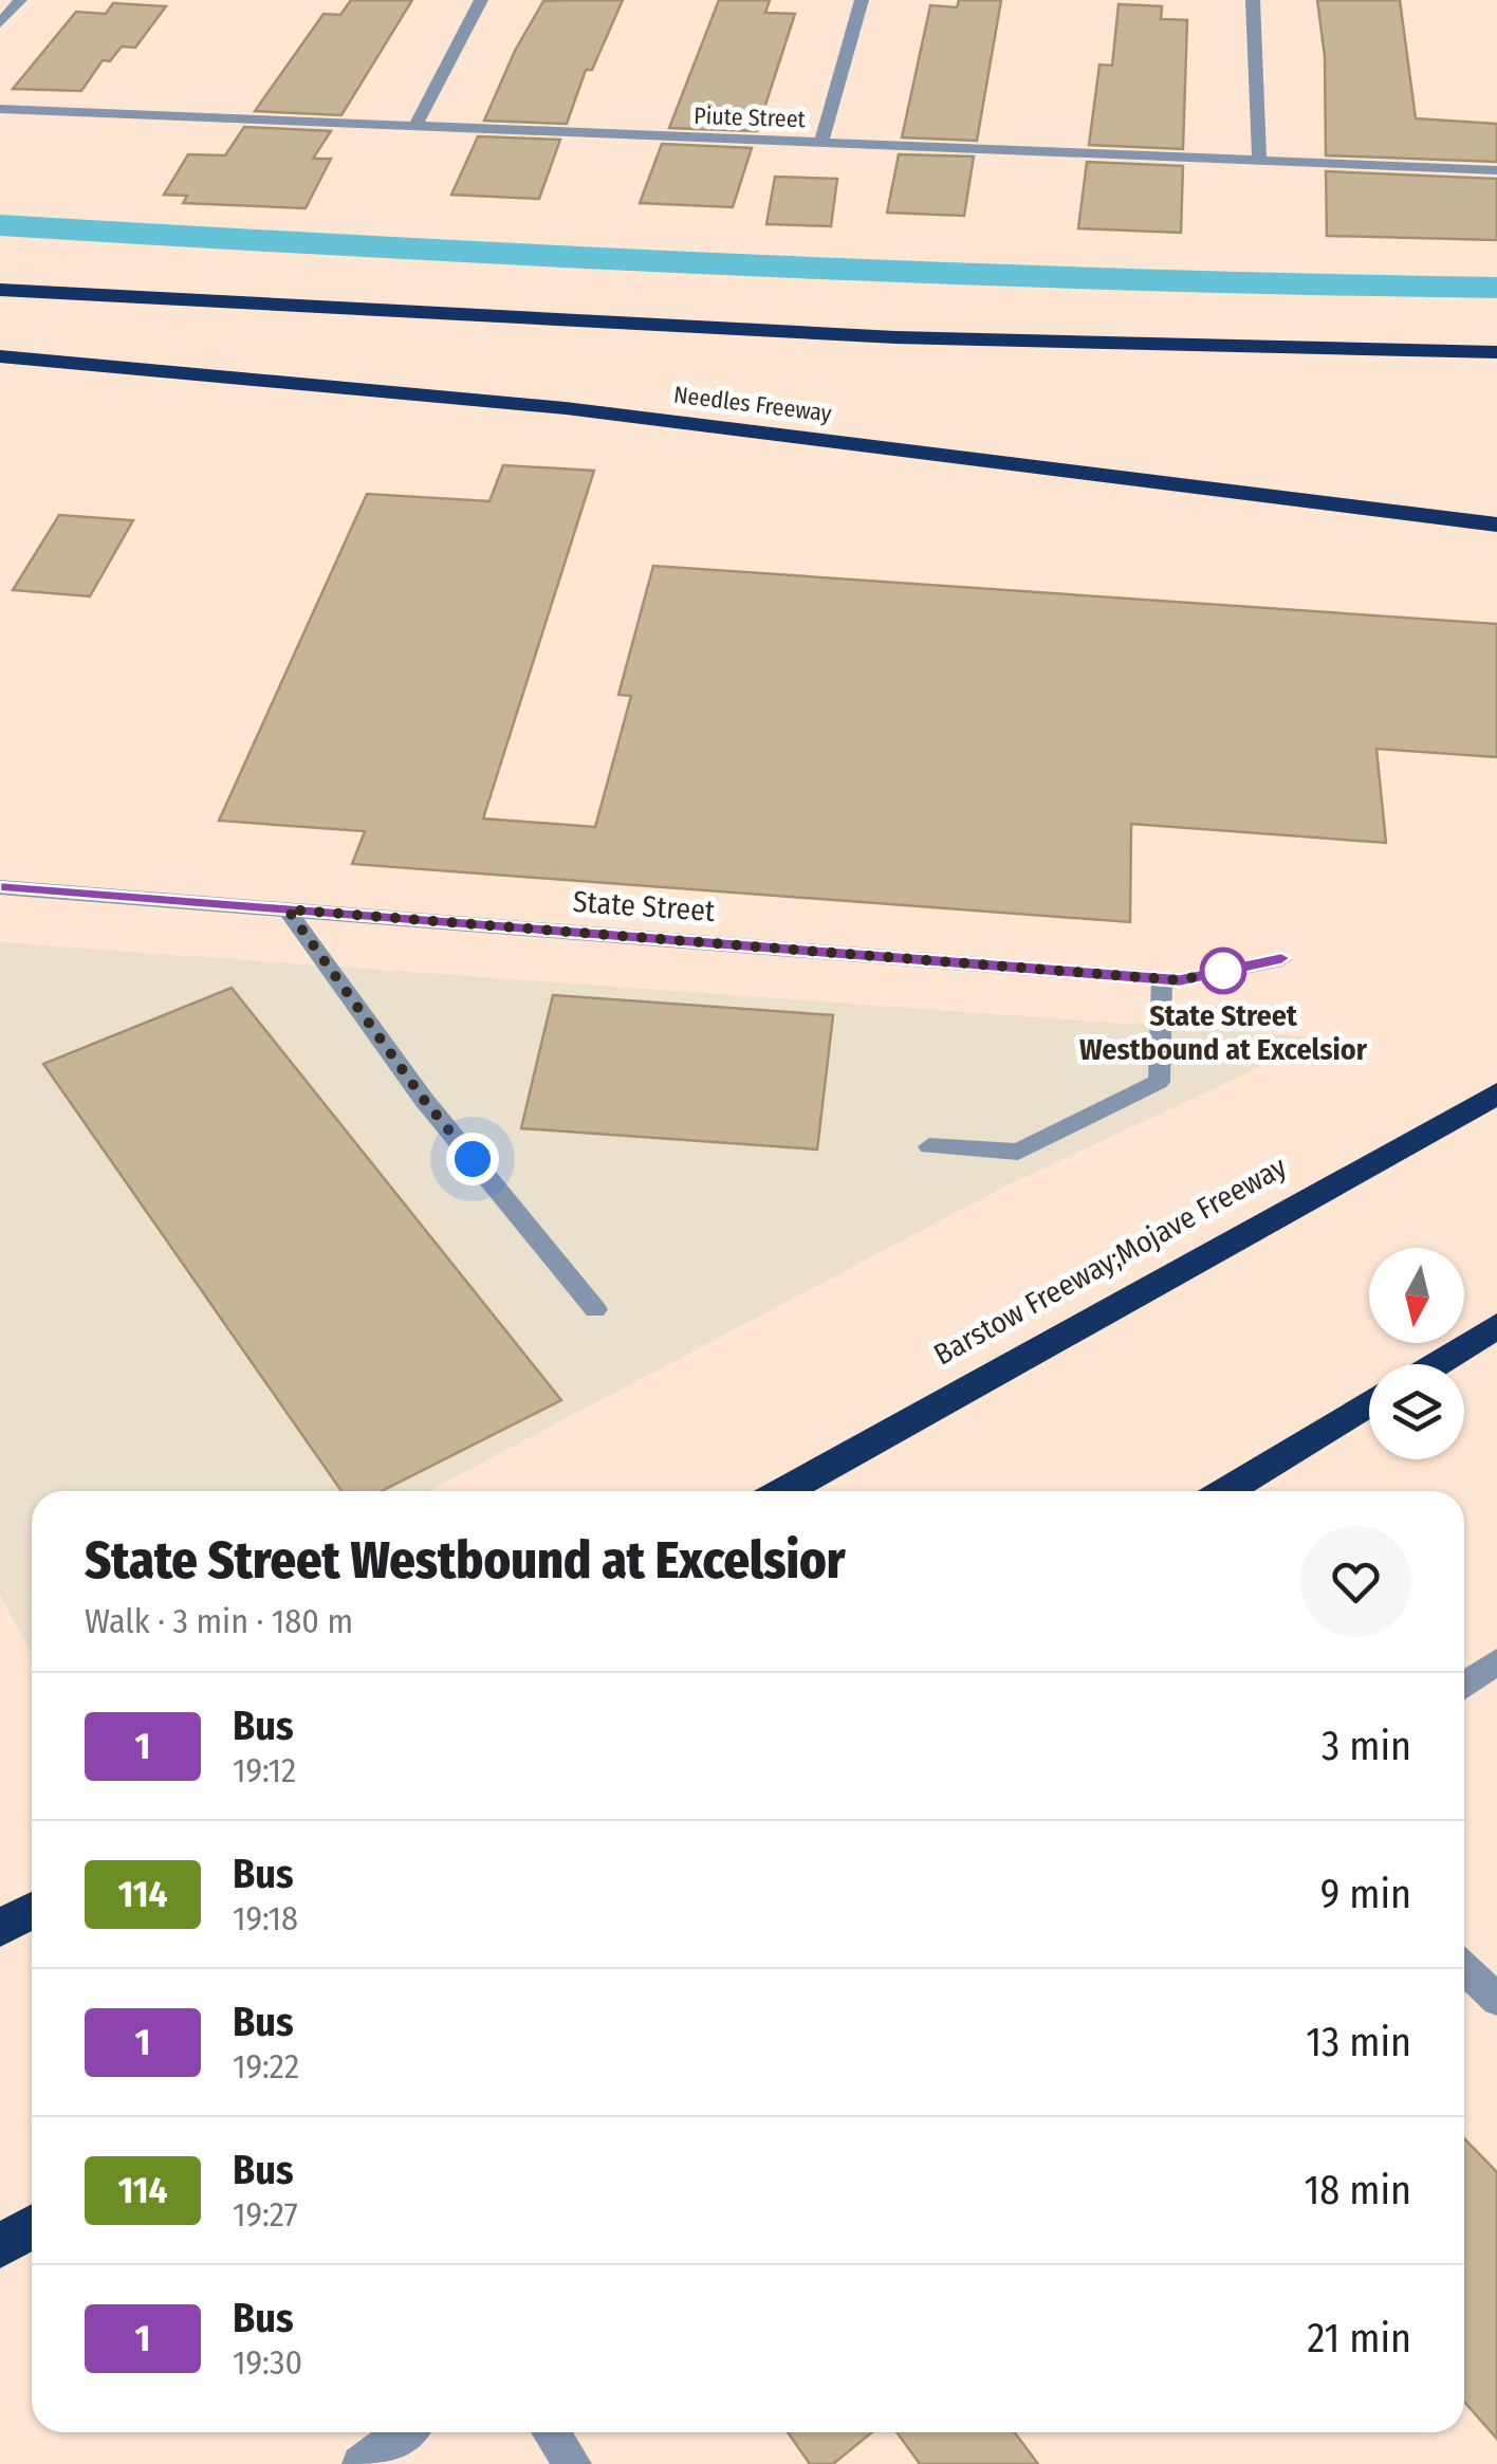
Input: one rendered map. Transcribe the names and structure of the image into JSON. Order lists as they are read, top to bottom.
{
  "streets": {
    "highway": ["Needles Freeway", "Barstow Freeway;Mojave Freeway"],
    "street": ["Piute Street", "State Street"]
  },
  "places": ["State Street Westbound at Excelsior"],
  "lines": ["bus line 1"],
  "north": "bottom",
  "page": {
    "heading": ["State Street Westbound at Excelsior", "Walk · 3 min · 180 m"],
    "list": [
      {
        "mark": "1",
        "name": "Bus",
        "note": "19:12",
        "value": "3 min"
      },
      {
        "mark": "114",
        "name": "Bus",
        "note": "19:18",
        "value": "9 min"
      },
      {
        "mark": "1",
        "name": "Bus",
        "note": "19:22",
        "value": "13 min"
      },
      {
        "mark": "114",
        "name": "Bus",
        "note": "19:27",
        "value": "18 min"
      },
      {
        "mark": "1",
        "name": "Bus",
        "note": "19:30",
        "value": "21 min"
      }
    ]
  }
}
